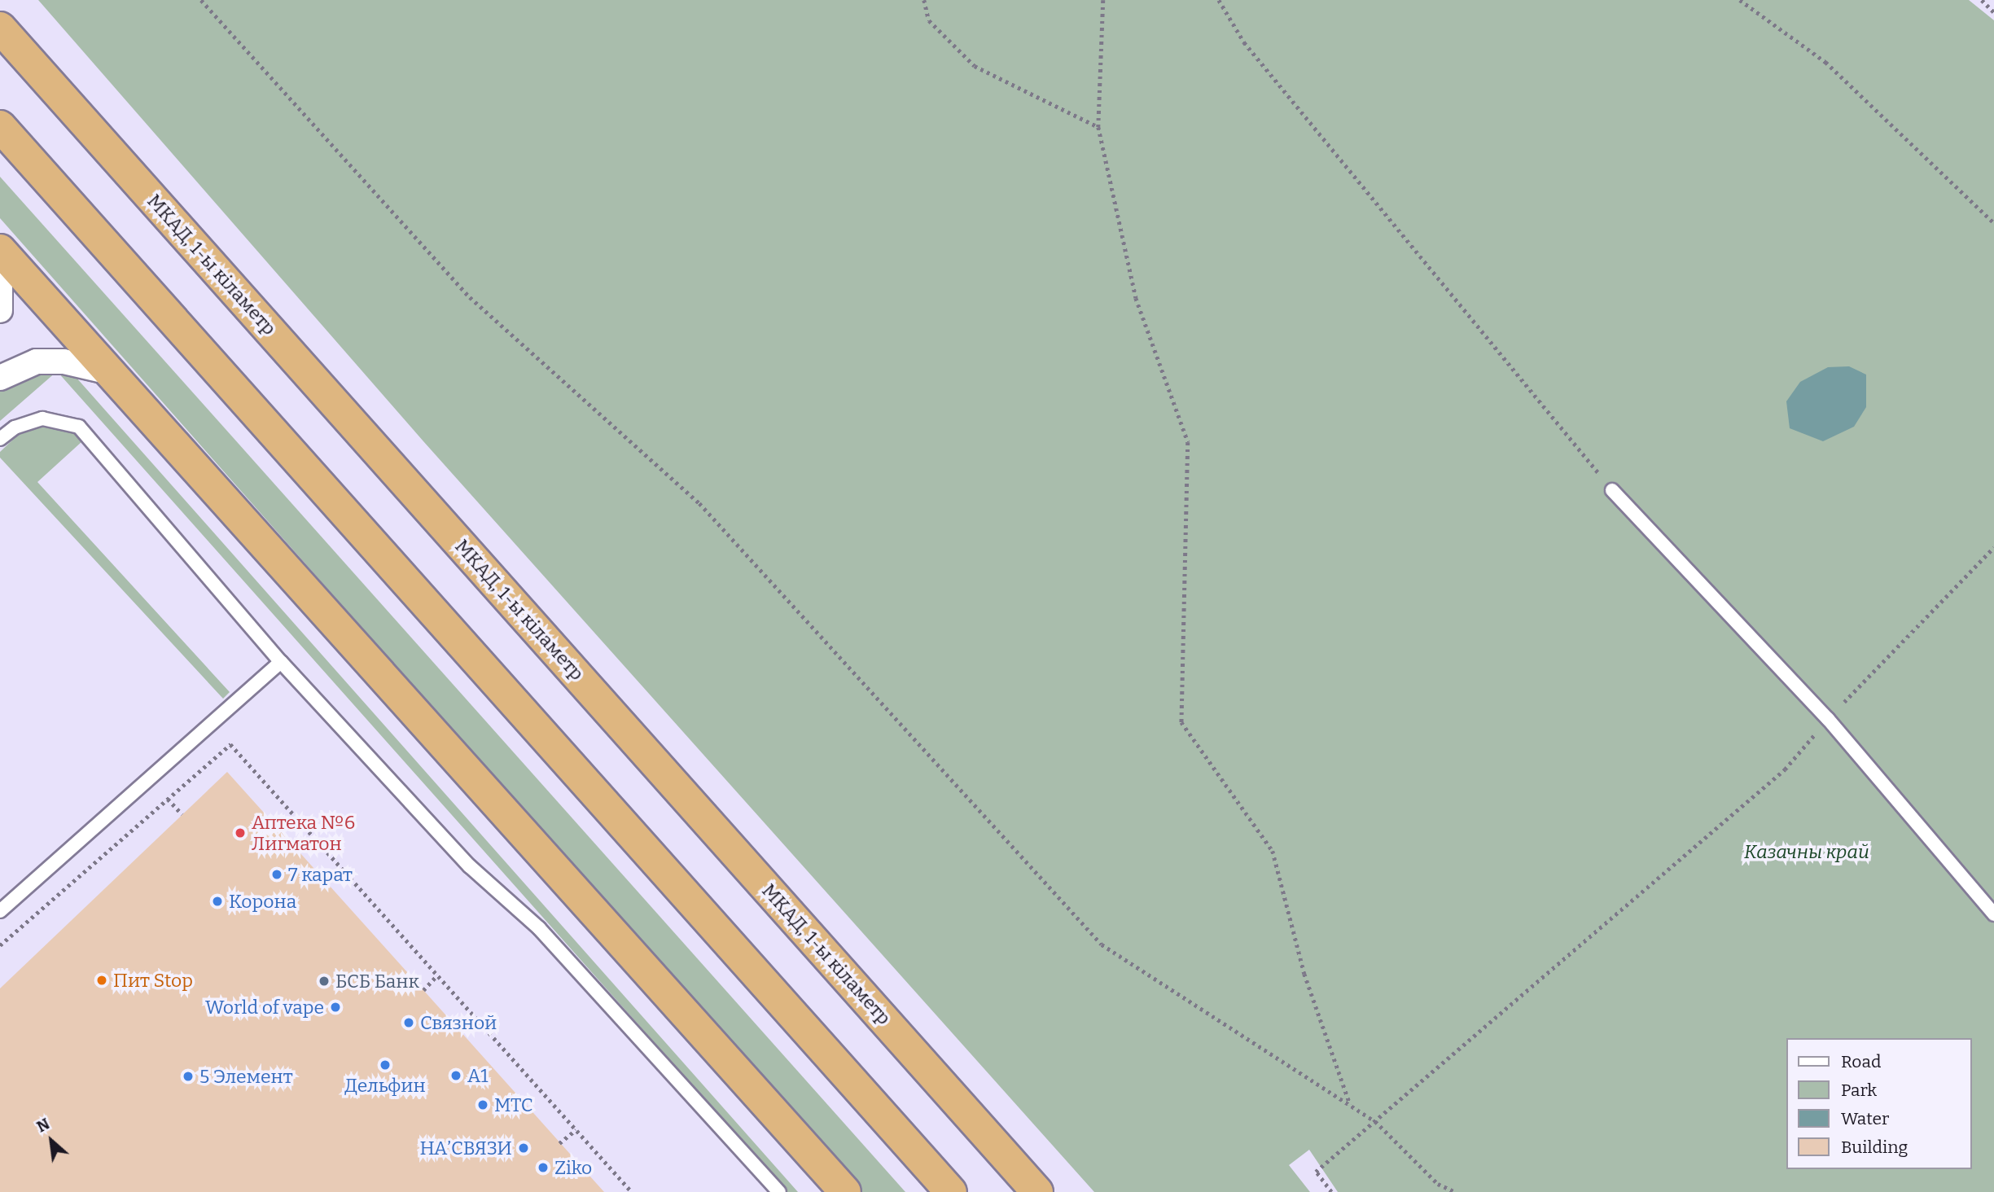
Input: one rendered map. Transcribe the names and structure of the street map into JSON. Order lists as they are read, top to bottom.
{
  "streets": {
    "highway": ["МКАД, 1-ы кіламетр"]
  },
  "parks": ["Казачны край"],
  "places": [
    "Аптека №6 Лигматон",
    "7 карат",
    "Корона",
    "Пит Stop",
    "БСБ Банк",
    "World of vape",
    "Связной",
    "Дельфин",
    "A1",
    "5 Элемент",
    "МТС",
    "НАʼСВЯЗИ",
    "Ziko"
  ],
  "legend": [
    "Road",
    "Park",
    "Water",
    "Building"
  ],
  "north": "top left"
}
